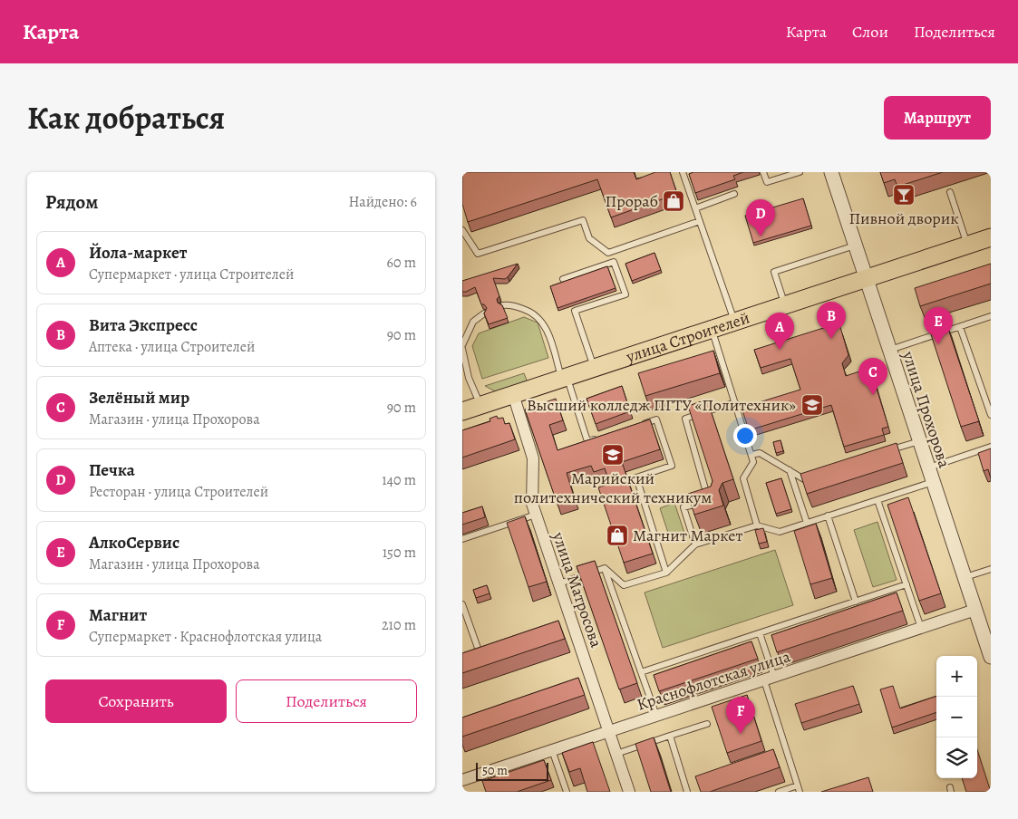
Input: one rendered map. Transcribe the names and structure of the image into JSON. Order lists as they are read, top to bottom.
{
  "streets": {
    "main road": ["улица Строителей"],
    "street": ["улица Прохорова", "улица Матросова", "Краснофлотская улица"]
  },
  "crossings": [
    ["улица Строителей", "улица Прохорова"],
    ["улица Строителей", "улица Матросова"],
    ["улица Прохорова", "Краснофлотская улица"],
    ["улица Матросова", "Краснофлотская улица"]
  ],
  "places": {
    "bar": ["Пивной дворик"],
    "shop": ["Прораб", "Магнит Маркет"],
    "school or university": ["Высший колледж ПГТУ «Политехник»", "Марийский политехнический техникум"]
  },
  "scale_bar": "50 m",
  "page": {
    "header": "Карта",
    "nav": ["Карта", "Слои", "Поделиться"],
    "title": "Как добраться",
    "buttons": [
      "Маршрут",
      ["Сохранить", "Поделиться"]
    ],
    "heading": ["Рядом", "Найдено: 6"],
    "pins": [
      "D",
      "B",
      "E",
      "A",
      "C",
      "F"
    ],
    "list": [
      {
        "mark": "A",
        "name": "Йола-маркет",
        "note": "Супермаркет · улица Строителей",
        "value": "60 m"
      },
      {
        "mark": "B",
        "name": "Вита Экспресс",
        "note": "Аптека · улица Строителей",
        "value": "90 m"
      },
      {
        "mark": "C",
        "name": "Зелёный мир",
        "note": "Магазин · улица Прохорова",
        "value": "90 m"
      },
      {
        "mark": "D",
        "name": "Печка",
        "note": "Ресторан · улица Строителей",
        "value": "140 m"
      },
      {
        "mark": "E",
        "name": "АлкоСервис",
        "note": "Магазин · улица Прохорова",
        "value": "150 m"
      },
      {
        "mark": "F",
        "name": "Магнит",
        "note": "Супермаркет · Краснофлотская улица",
        "value": "210 m"
      }
    ],
    "map_buttons": ["+", "−"],
    "scale": "50 m"
  }
}
